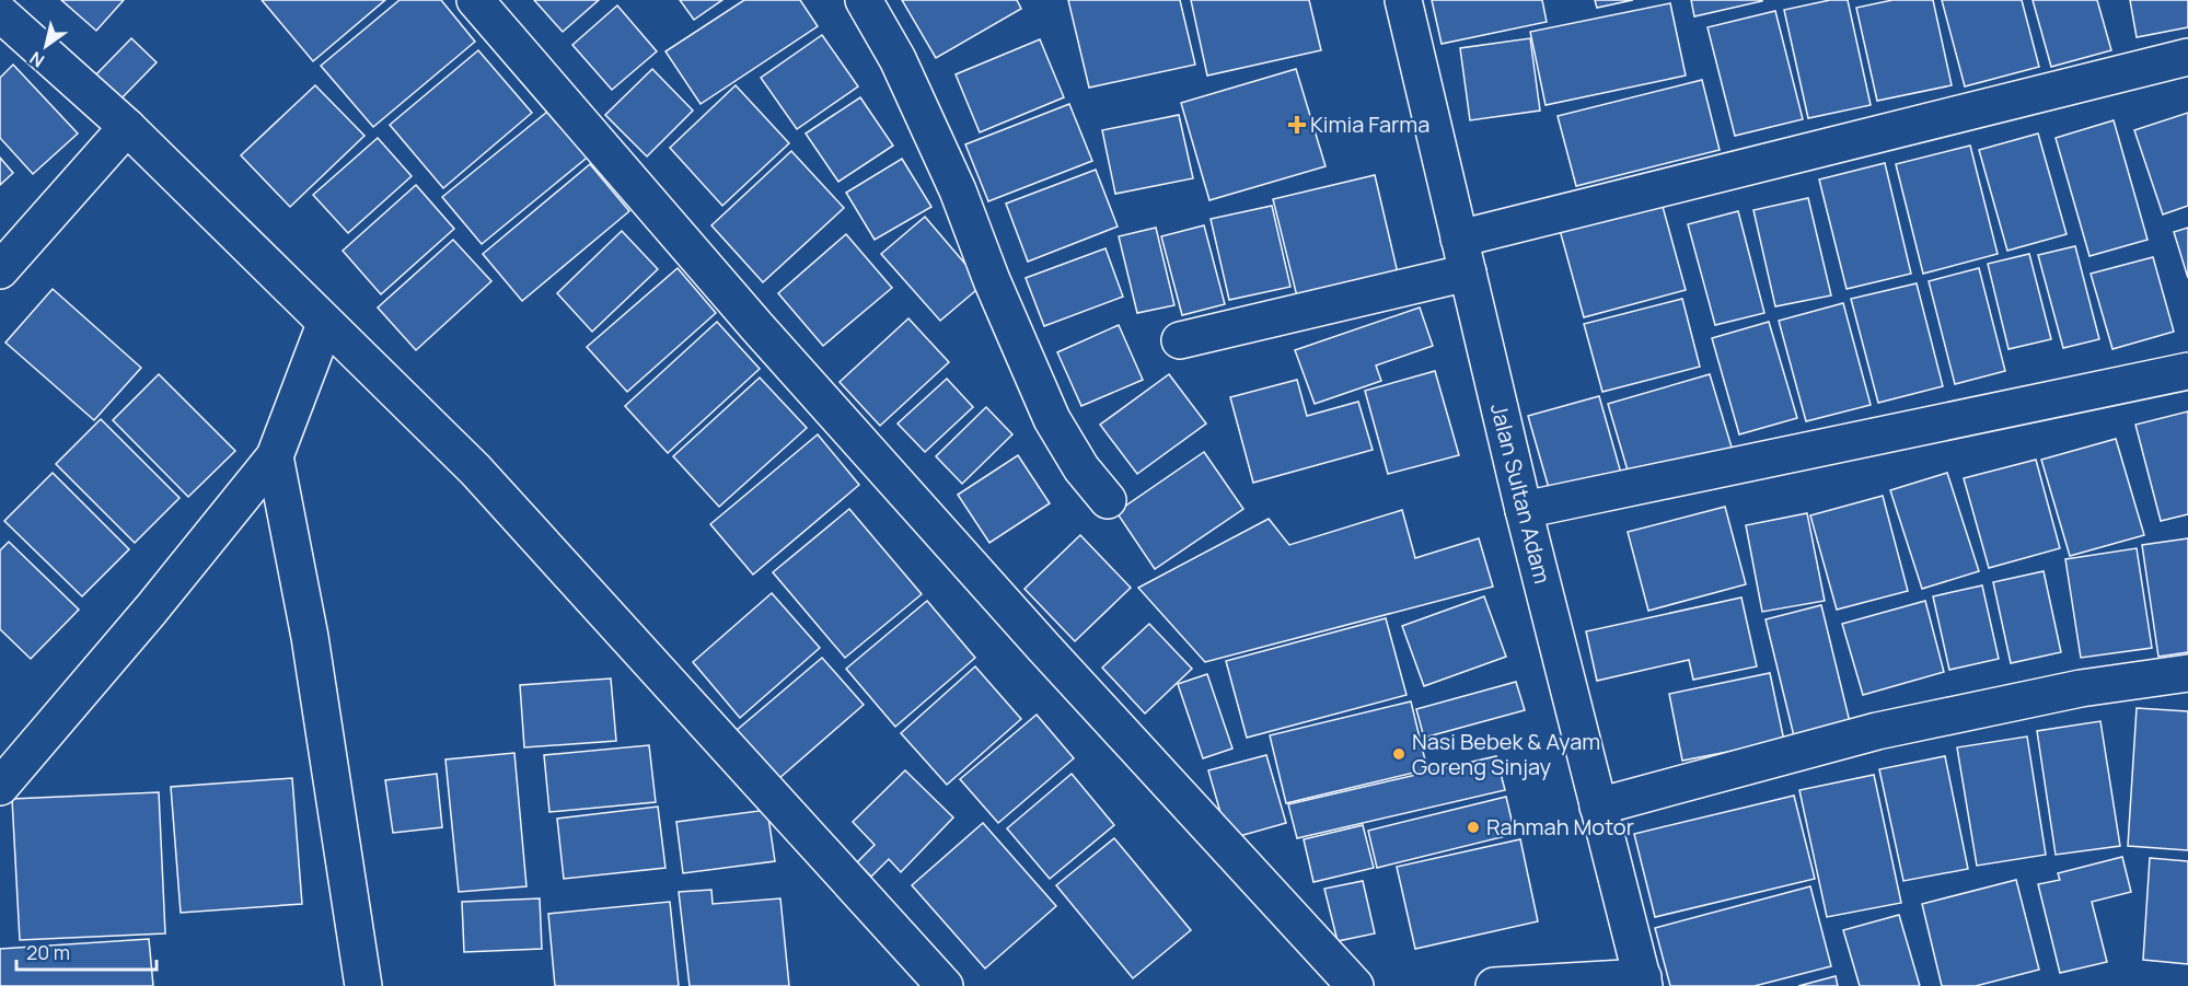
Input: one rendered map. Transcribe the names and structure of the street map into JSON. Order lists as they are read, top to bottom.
{
  "streets": {
    "street": ["Jalan Sultan Adam"]
  },
  "places": {
    "health": ["Kimia Farma"],
    "other": ["Nasi Bebek & Ayam Goreng Sinjay", "Rahmah Motor"]
  },
  "scale_bar": "20 m",
  "north": "bottom left"
}
